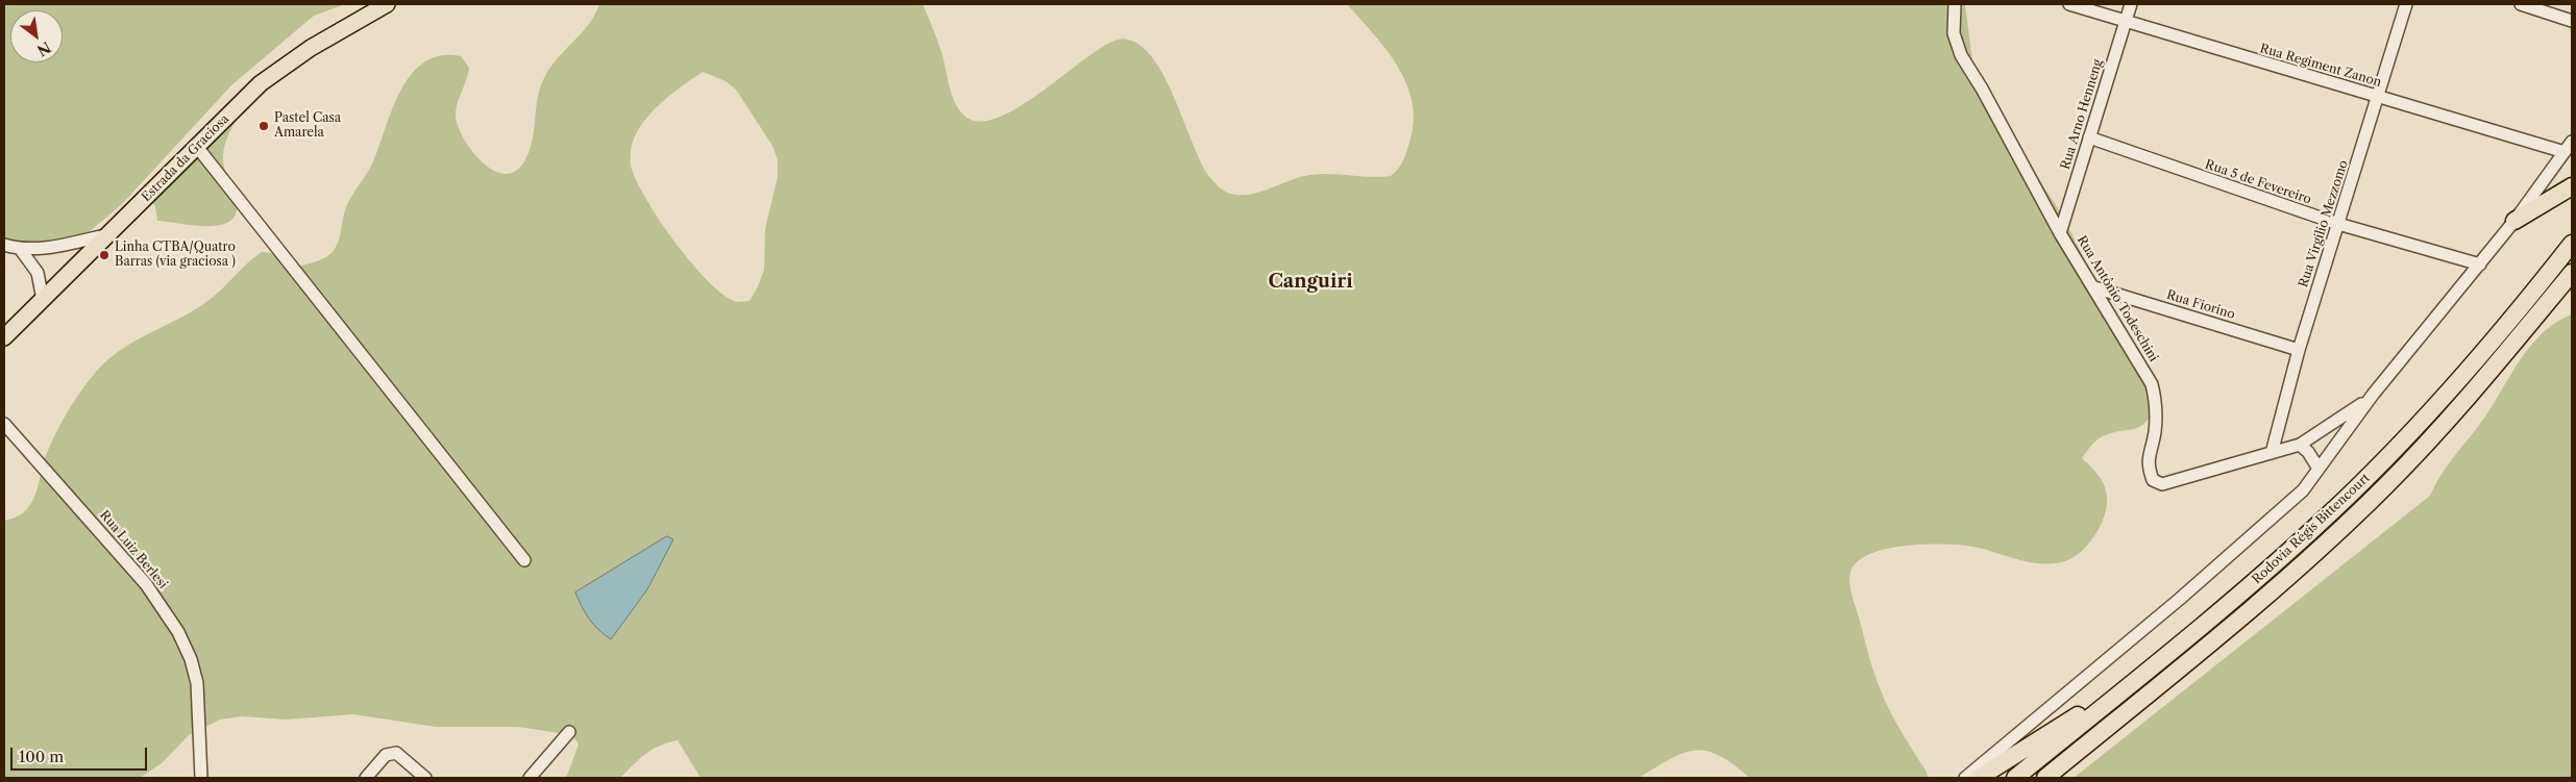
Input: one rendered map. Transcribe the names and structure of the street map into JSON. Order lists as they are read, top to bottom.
{
  "streets": {
    "highway": ["Rodovia Régis Bittencourt"],
    "main road": ["Estrada da Graciosa"],
    "street": [
      "Rua Regiment Zanon",
      "Rua Arno Henneng",
      "Rua 5 de Fevereiro",
      "Rua Virgilio Mezzomo",
      "Rua Antônio Todeschini",
      "Rua Fiorino",
      "Rua Luiz Berlesi"
    ]
  },
  "crossings": [
    ["Rua Regiment Zanon", "Rua Arno Henneng"],
    ["Rua Regiment Zanon", "Rua Virgilio Mezzomo"],
    ["Rua Arno Henneng", "Rua 5 de Fevereiro"],
    ["Rua Arno Henneng", "Rua Antônio Todeschini"],
    ["Rua 5 de Fevereiro", "Rua Virgilio Mezzomo"],
    ["Rua Virgilio Mezzomo", "Rua Antônio Todeschini"],
    ["Rua Virgilio Mezzomo", "Rua Fiorino"],
    ["Rua Antônio Todeschini", "Rua Fiorino"]
  ],
  "districts": ["Canguiri"],
  "places": ["Pastel Casa Amarela", "Linha CTBA/Quatro Barras (via graciosa )"],
  "scale_bar": "100 m",
  "north": "bottom right"
}
